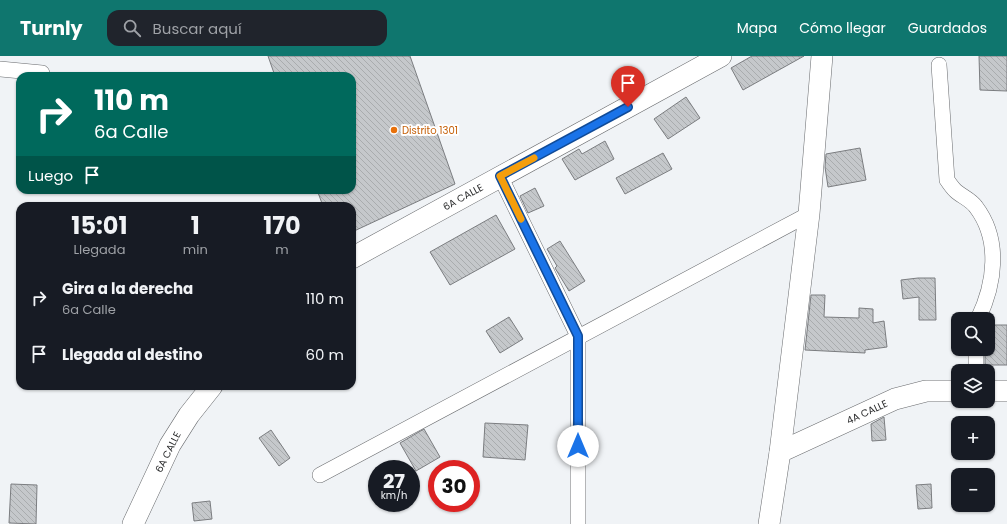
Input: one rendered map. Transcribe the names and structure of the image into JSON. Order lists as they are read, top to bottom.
{
  "streets": {
    "street": ["6A CALLE", "4A CALLE"]
  },
  "places": ["Distrito 1301"],
  "page": {
    "header": "Turnly",
    "search": "Buscar aquí",
    "nav": ["Mapa", "Cómo llegar", "Guardados"],
    "turn": ["110 m", "6a Calle"],
    "then": "Luego",
    "eta": [
      "15:01",
      "Llegada",
      "1",
      "min",
      "170",
      "m"
    ],
    "list": [
      {
        "name": "Gira a la derecha",
        "note": "6a Calle",
        "value": "110 m"
      },
      {
        "name": "Llegada al destino",
        "value": "60 m"
      }
    ],
    "map_buttons": ["+", "−"],
    "speed": "27 km/h",
    "limit": "30"
  }
}
